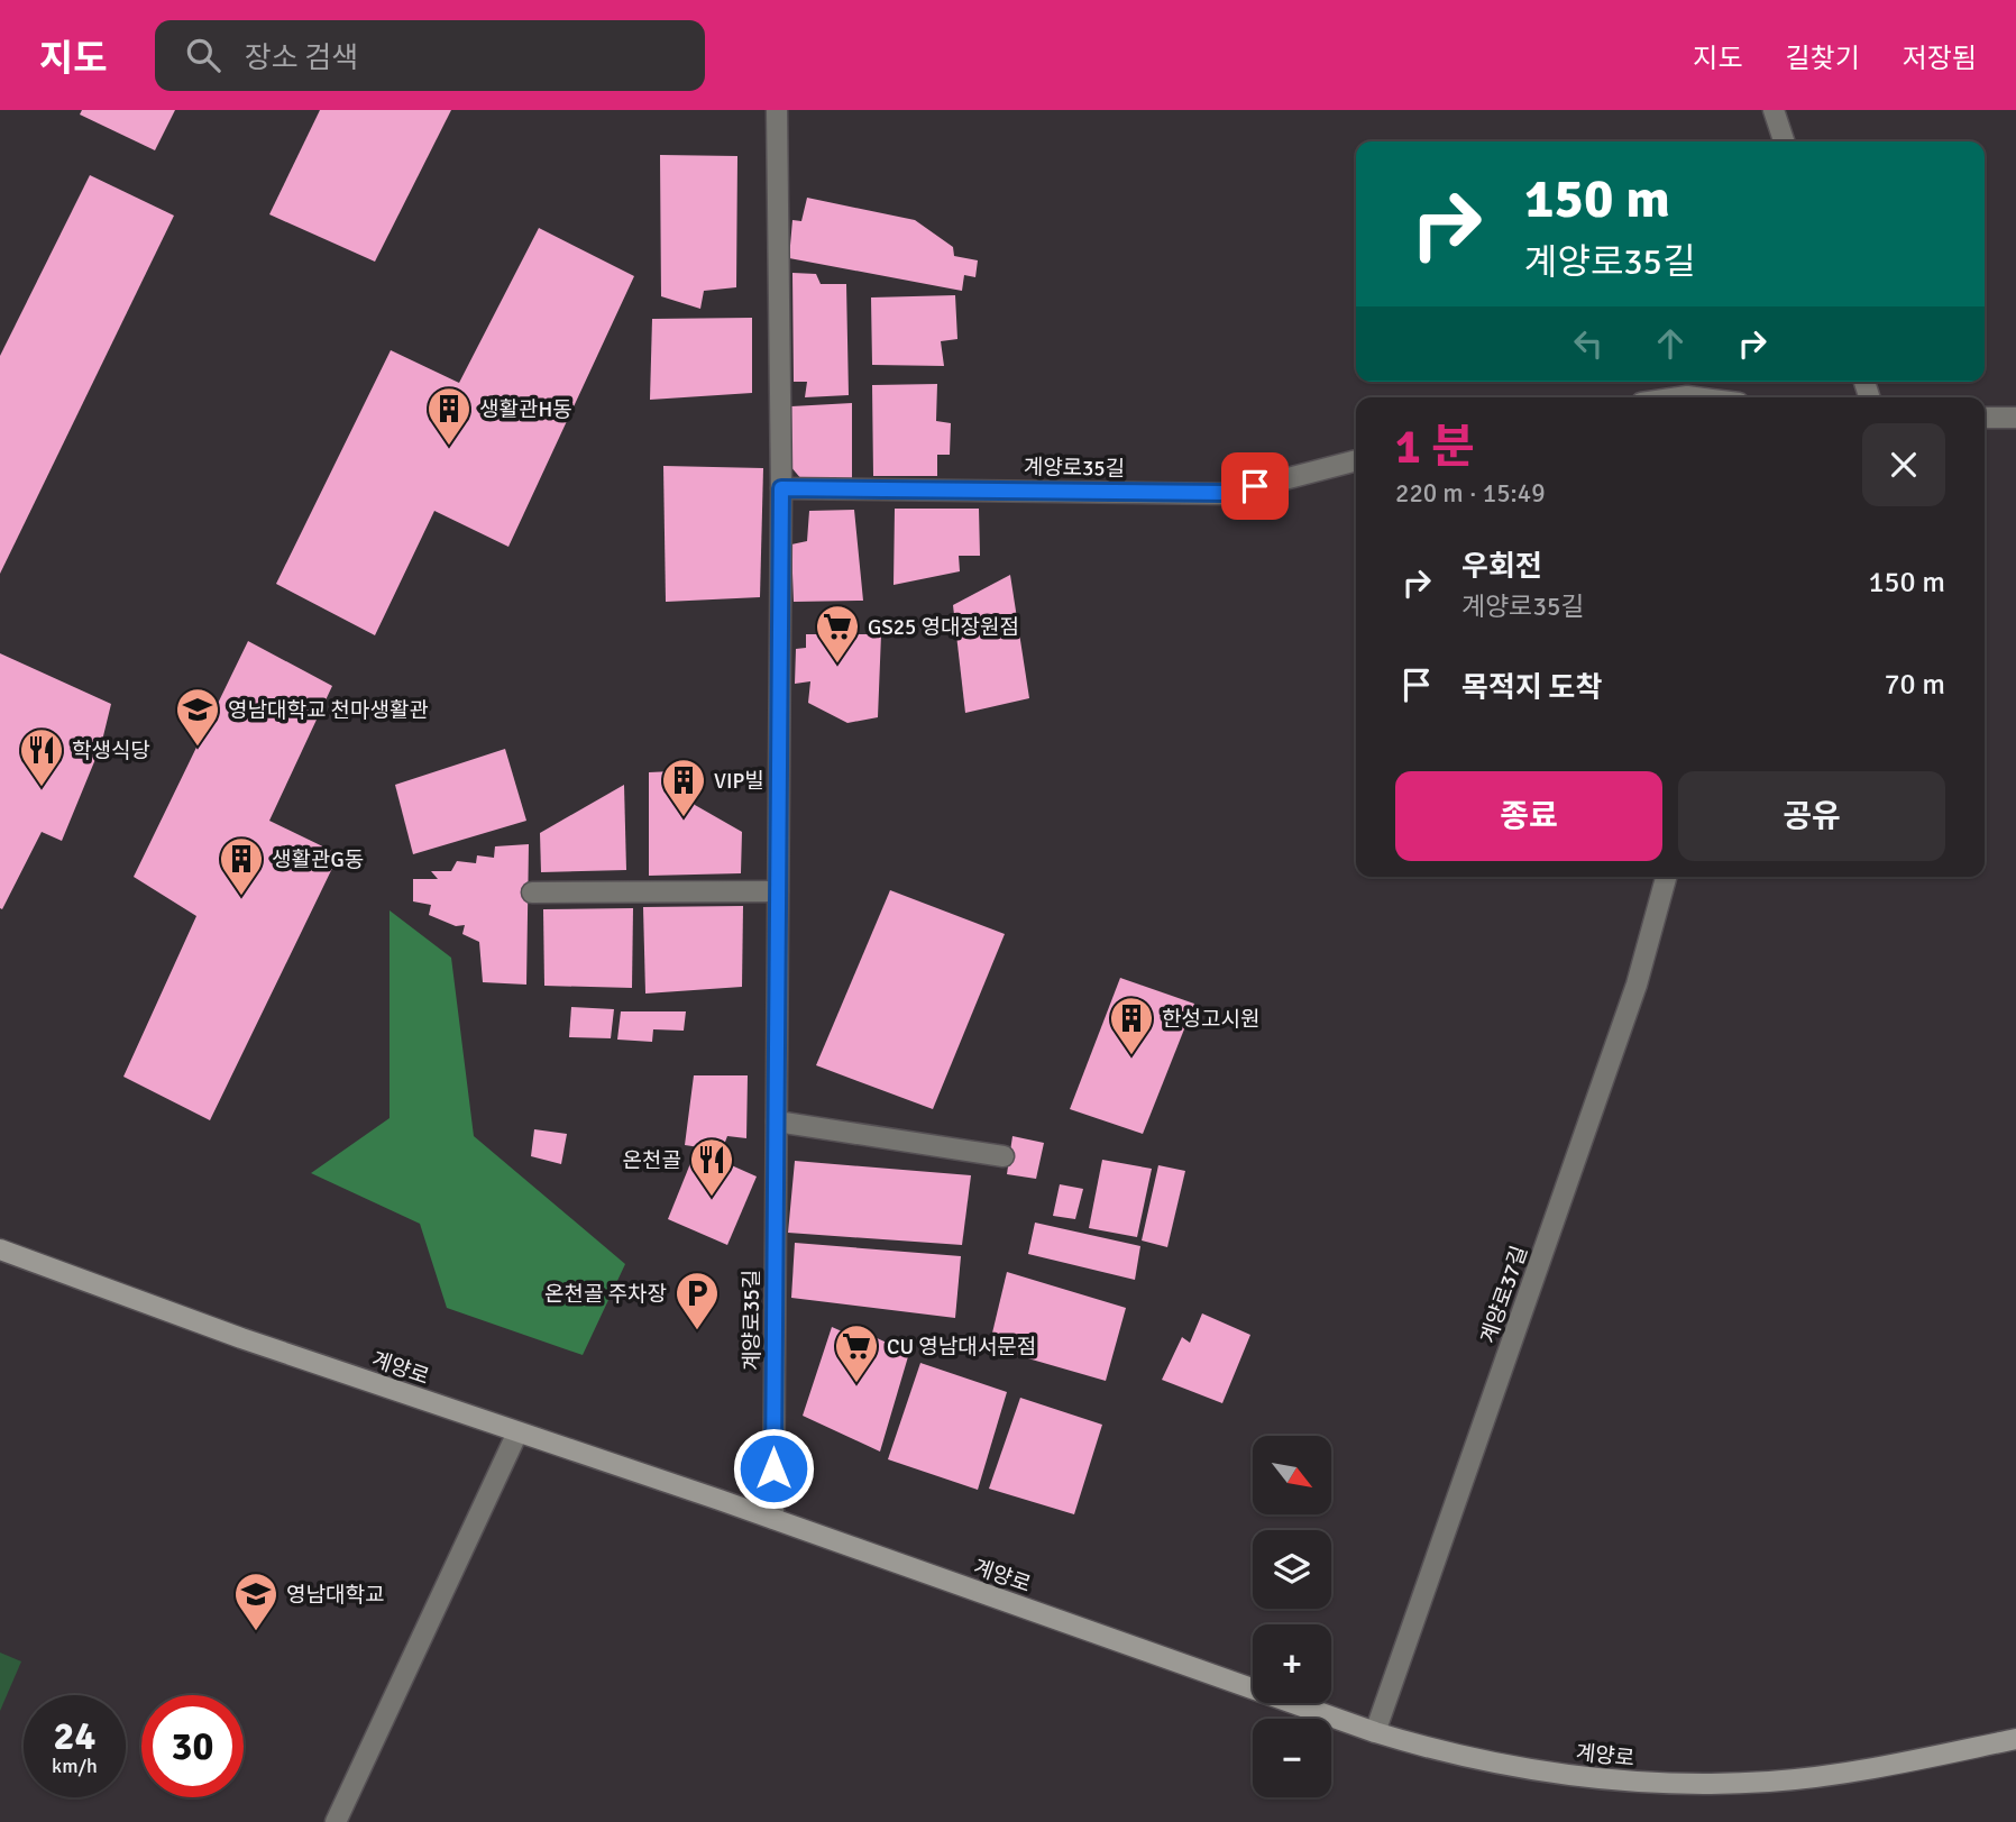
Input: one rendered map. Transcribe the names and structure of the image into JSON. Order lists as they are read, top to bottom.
{
  "streets": {
    "street": ["계양로35길", "계양로37길", "계양로"]
  },
  "crossings": [
    ["계양로35길", "계양로"],
    ["계양로37길", "계양로"]
  ],
  "places": {
    "building": [
      "생활관H동",
      "VIP빌",
      "생활관G동",
      "한성고시원"
    ],
    "supermarket": ["GS25 영대장원점", "CU 영남대서문점"],
    "school or university": ["영남대학교 천마생활관", "영남대학교"],
    "restaurant": ["학생식당", "온천골"],
    "parking": ["온천골 주차장"]
  },
  "north": "bottom right",
  "page": {
    "header": "지도",
    "search": "장소 검색",
    "nav": ["지도", "길찾기", "저장됨"],
    "turn": ["150 m", "계양로35길"],
    "heading": ["1 분", "220 m · 15:49"],
    "list": [
      {
        "name": "우회전",
        "note": "계양로35길",
        "value": "150 m"
      },
      {
        "name": "목적지 도착",
        "value": "70 m"
      }
    ],
    "buttons": ["종료", "공유"],
    "map_buttons": ["+", "−"],
    "speed": "24 km/h",
    "limit": "30"
  }
}
